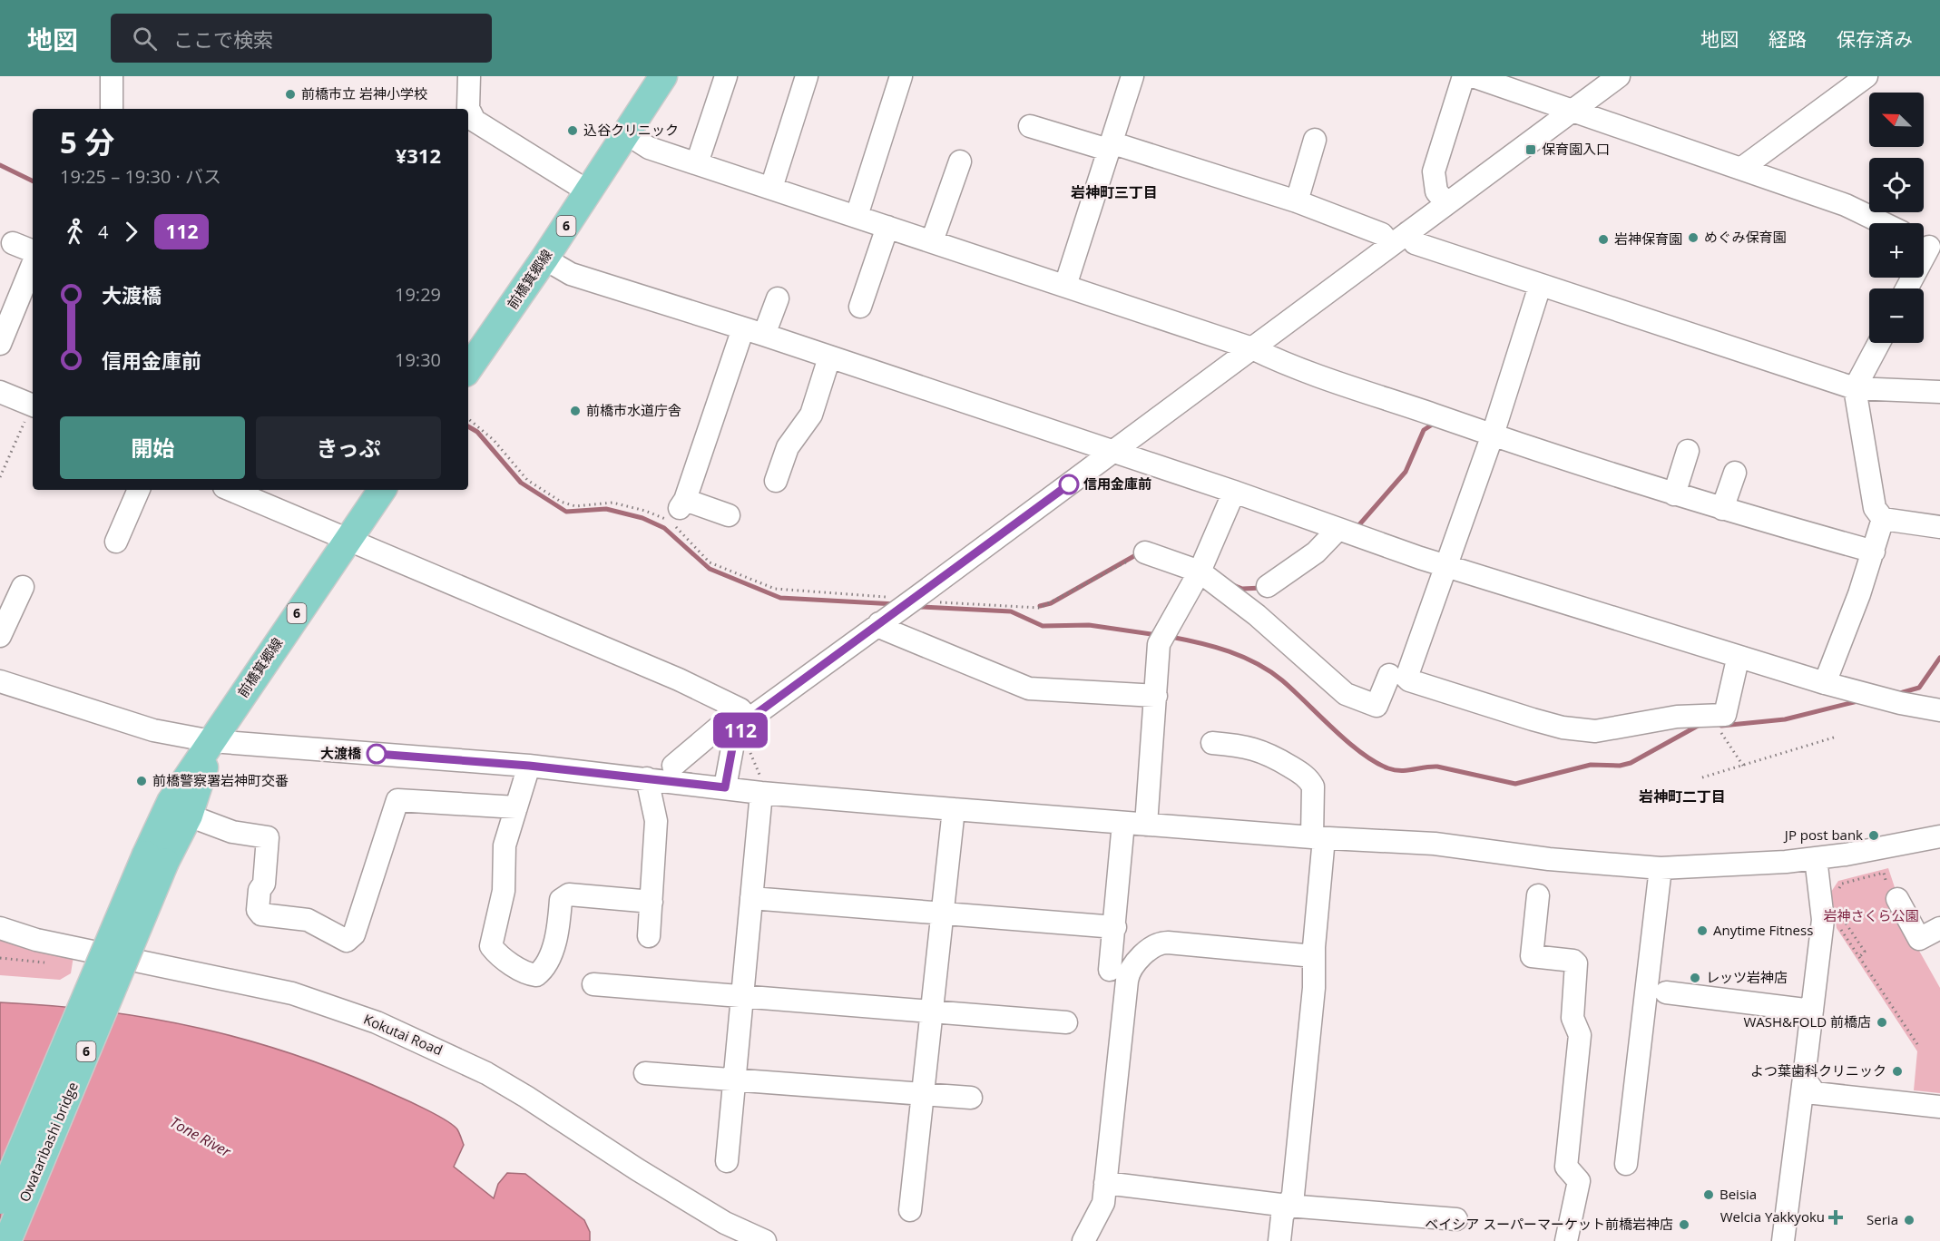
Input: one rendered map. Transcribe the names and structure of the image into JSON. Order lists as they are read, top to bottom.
{
  "streets": {
    "main road": ["6", "前橋箕郷線", "Owataribashi bridge"],
    "street": ["Kokutai Road"]
  },
  "crossings": [
    ["前橋箕郷線", "Owataribashi bridge"]
  ],
  "districts": ["岩神町三丁目", "岩神町二丁目"],
  "water": ["Tone River"],
  "parks": ["岩神さくら公園"],
  "places": {
    "other": [
      "前橋市立 岩神小学校",
      "込谷クリニック",
      "めぐみ保育園",
      "岩神保育園",
      "前橋市水道庁舎",
      "信用金庫前",
      "大渡橋",
      "前橋警察署岩神町交番",
      "JP post bank",
      "Anytime Fitness",
      "レッツ岩神店",
      "WASH&FOLD 前橋店",
      "よつ葉歯科クリニック",
      "Beisia",
      "Seria",
      "ベイシア スーパーマーケット前橋岩神店"
    ],
    "transit": ["保育園入口"],
    "health": ["Welcia Yakkyoku"]
  },
  "lines": ["bus line 112"],
  "north": "top left",
  "page": {
    "header": "地図",
    "search": "ここで検索",
    "nav": ["地図", "経路", "保存済み"],
    "on_map": "112",
    "map_buttons": ["+", "−"],
    "heading": ["5 分", "19:25 – 19:30 · バス", "¥312"],
    "legs": ["4", "112"],
    "list": [
      {
        "name": "大渡橋",
        "value": "19:29"
      },
      {
        "name": "信用金庫前",
        "value": "19:30"
      }
    ],
    "buttons": ["開始", "きっぷ"]
  }
}
